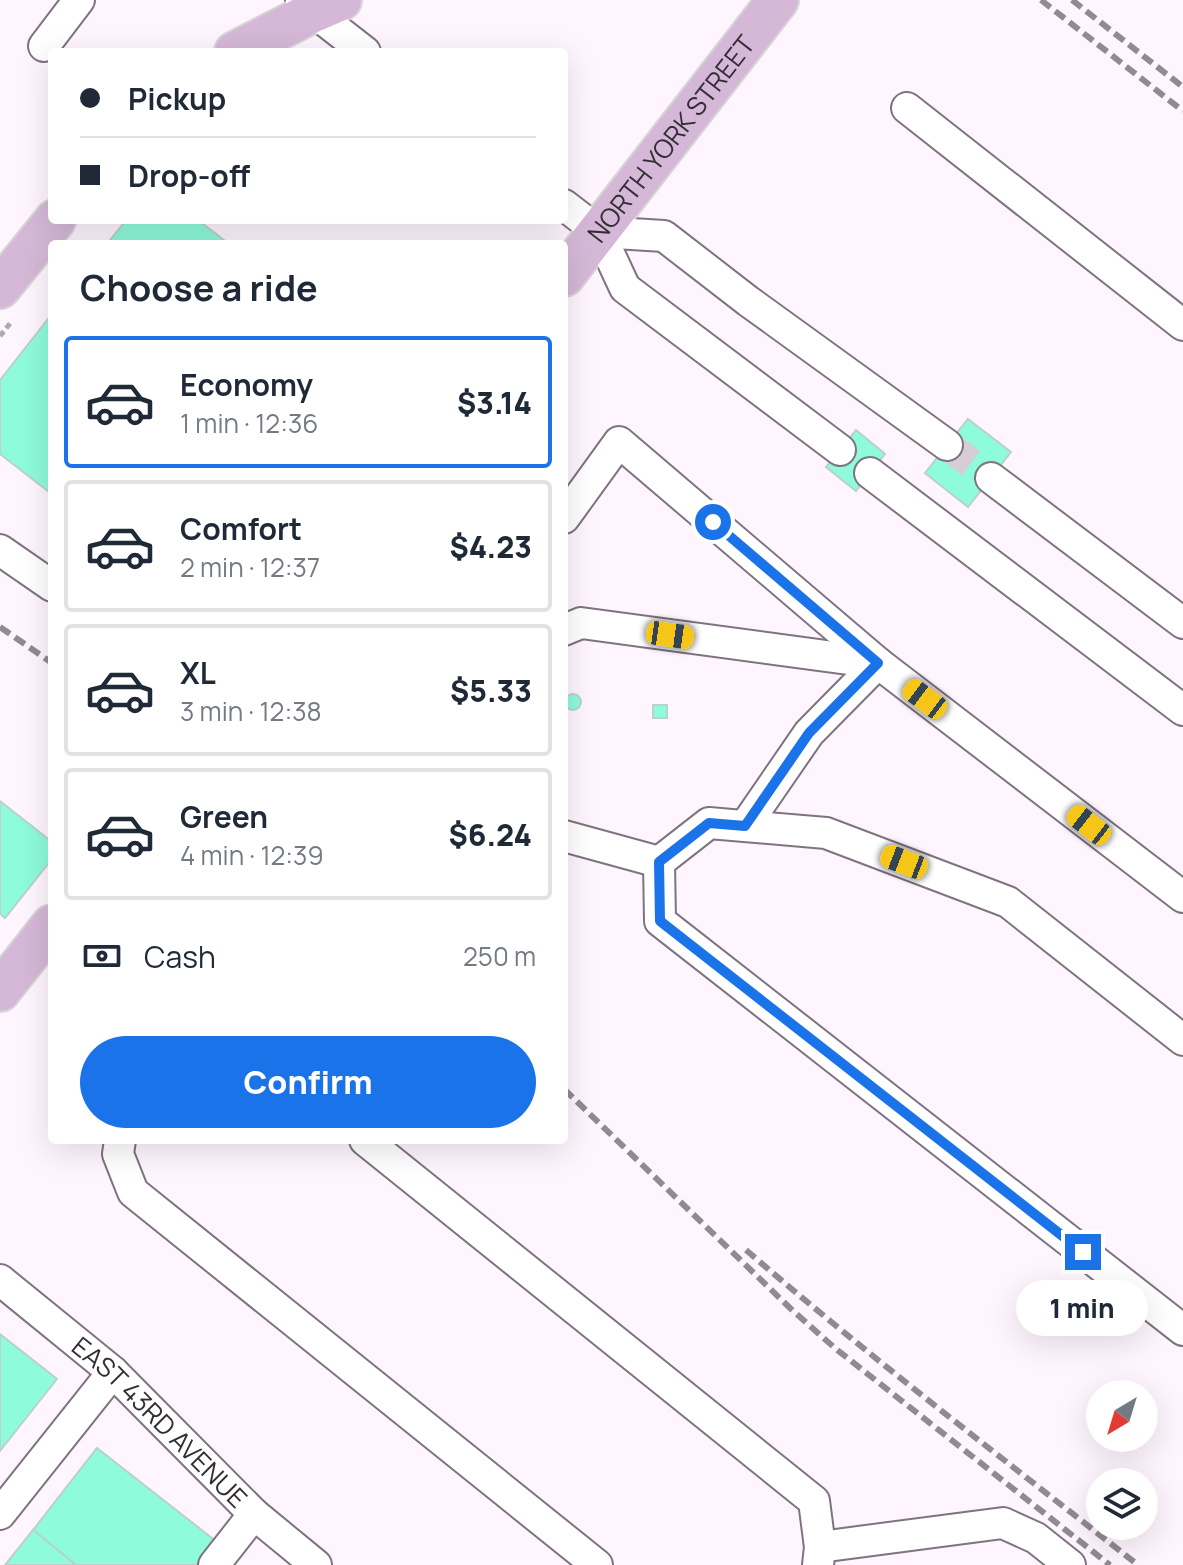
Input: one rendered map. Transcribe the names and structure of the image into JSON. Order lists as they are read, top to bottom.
{
  "streets": {
    "main road": ["NORTH YORK STREET"],
    "street": ["EAST 43RD AVENUE"]
  },
  "north": "bottom left",
  "page": {
    "banner": ["Pickup", "Drop-off"],
    "heading": "Choose a ride",
    "list": [
      {
        "name": "Economy",
        "note": "1 min · 12:36",
        "value": "$3.14"
      },
      {
        "name": "Comfort",
        "note": "2 min · 12:37",
        "value": "$4.23"
      },
      {
        "name": "XL",
        "note": "3 min · 12:38",
        "value": "$5.33"
      },
      {
        "name": "Green",
        "note": "4 min · 12:39",
        "value": "$6.24"
      }
    ],
    "pay": ["Cash", "250 m"],
    "buttons": "Confirm",
    "bubble": "1 min"
  }
}
